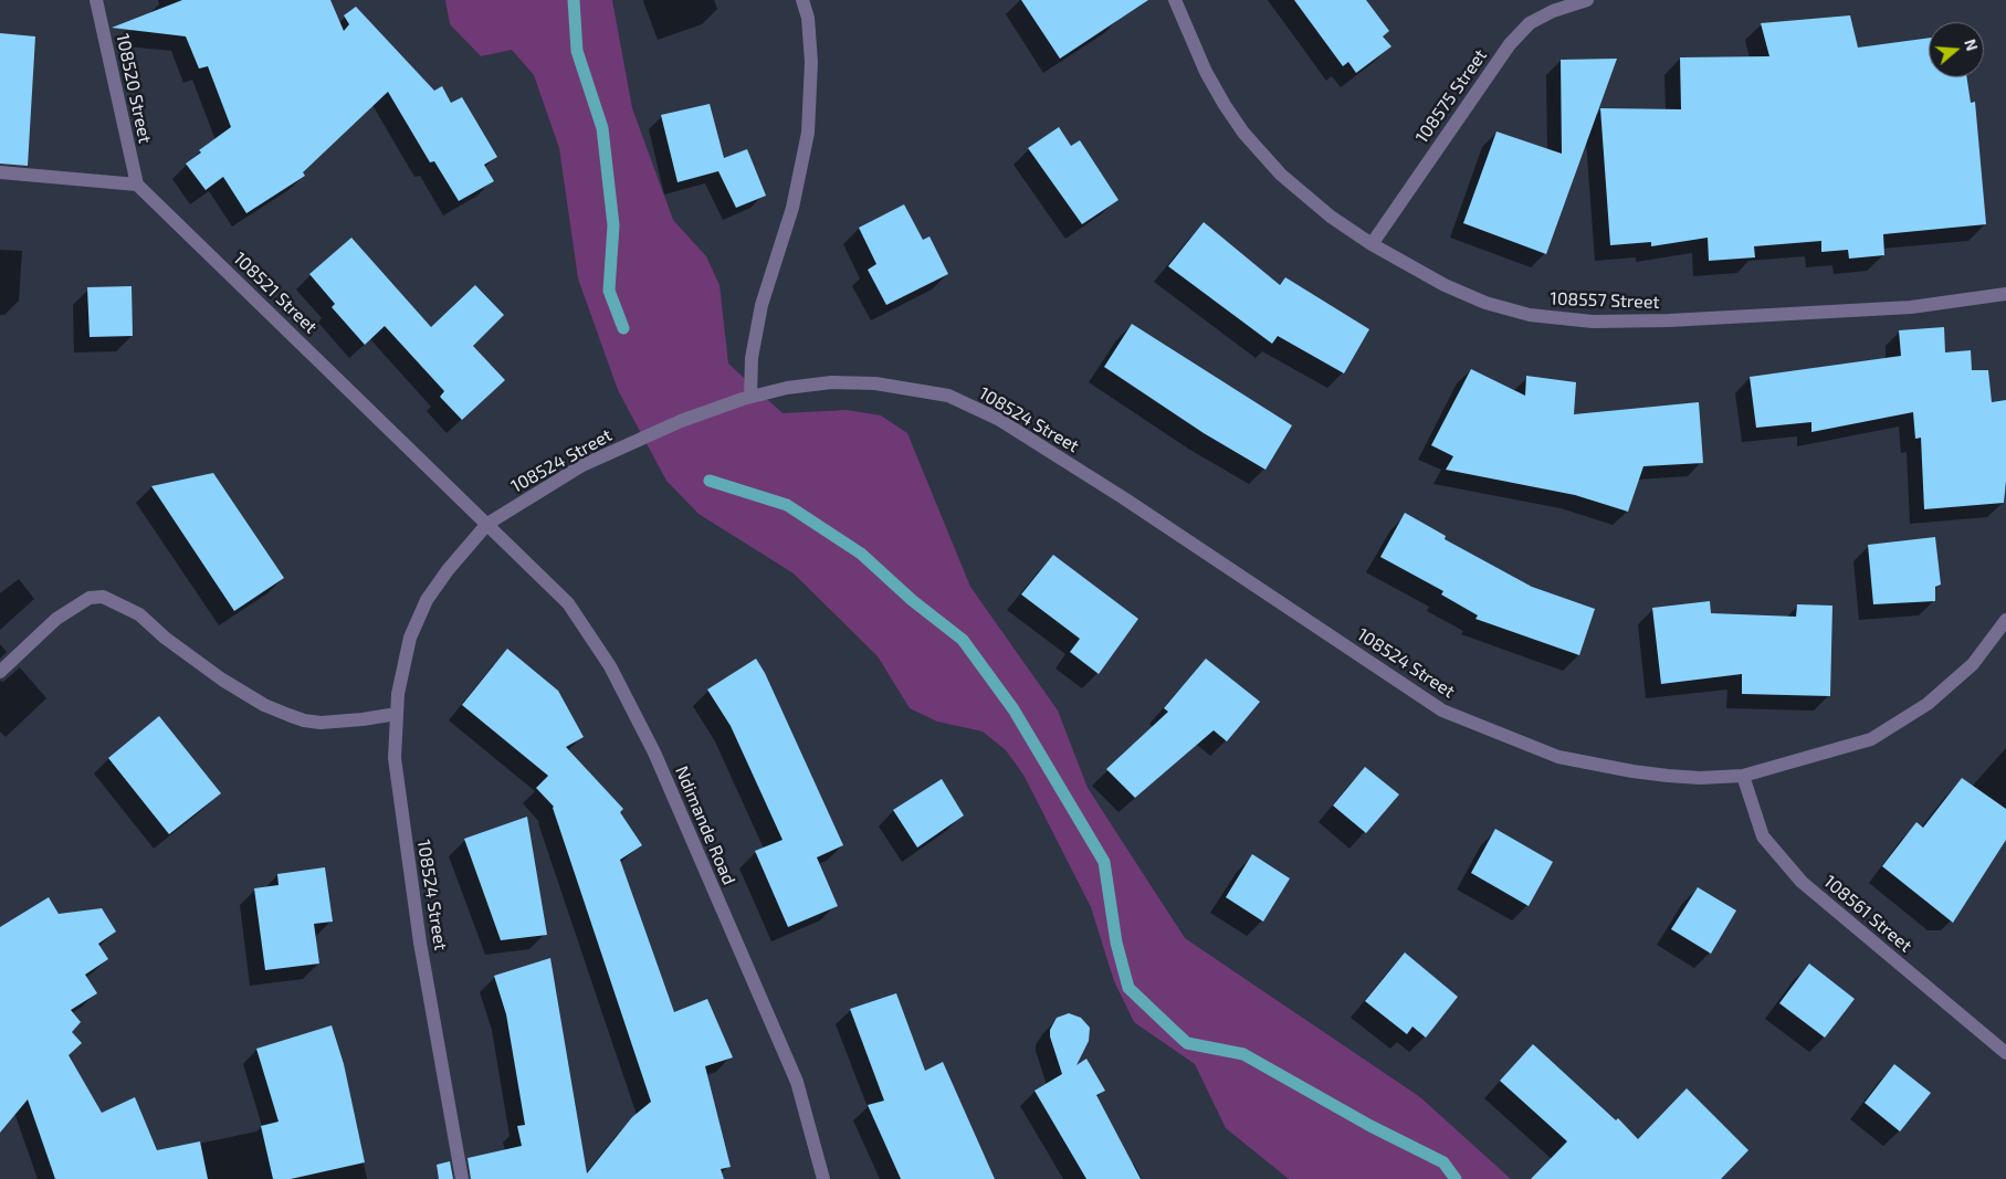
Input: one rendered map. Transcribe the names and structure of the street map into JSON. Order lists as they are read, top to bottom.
{
  "streets": {
    "street": [
      "108520 Street",
      "108575 Street",
      "108521 Street",
      "108557 Street",
      "108524 Street",
      "Ndimande Road",
      "108561 Street"
    ]
  },
  "crossings": [
    ["108520 Street", "108521 Street"],
    ["108575 Street", "108557 Street"],
    ["108521 Street", "108524 Street"],
    ["108521 Street", "Ndimande Road"],
    ["108524 Street", "Ndimande Road"],
    ["108524 Street", "108561 Street"]
  ],
  "north": "right"
}
